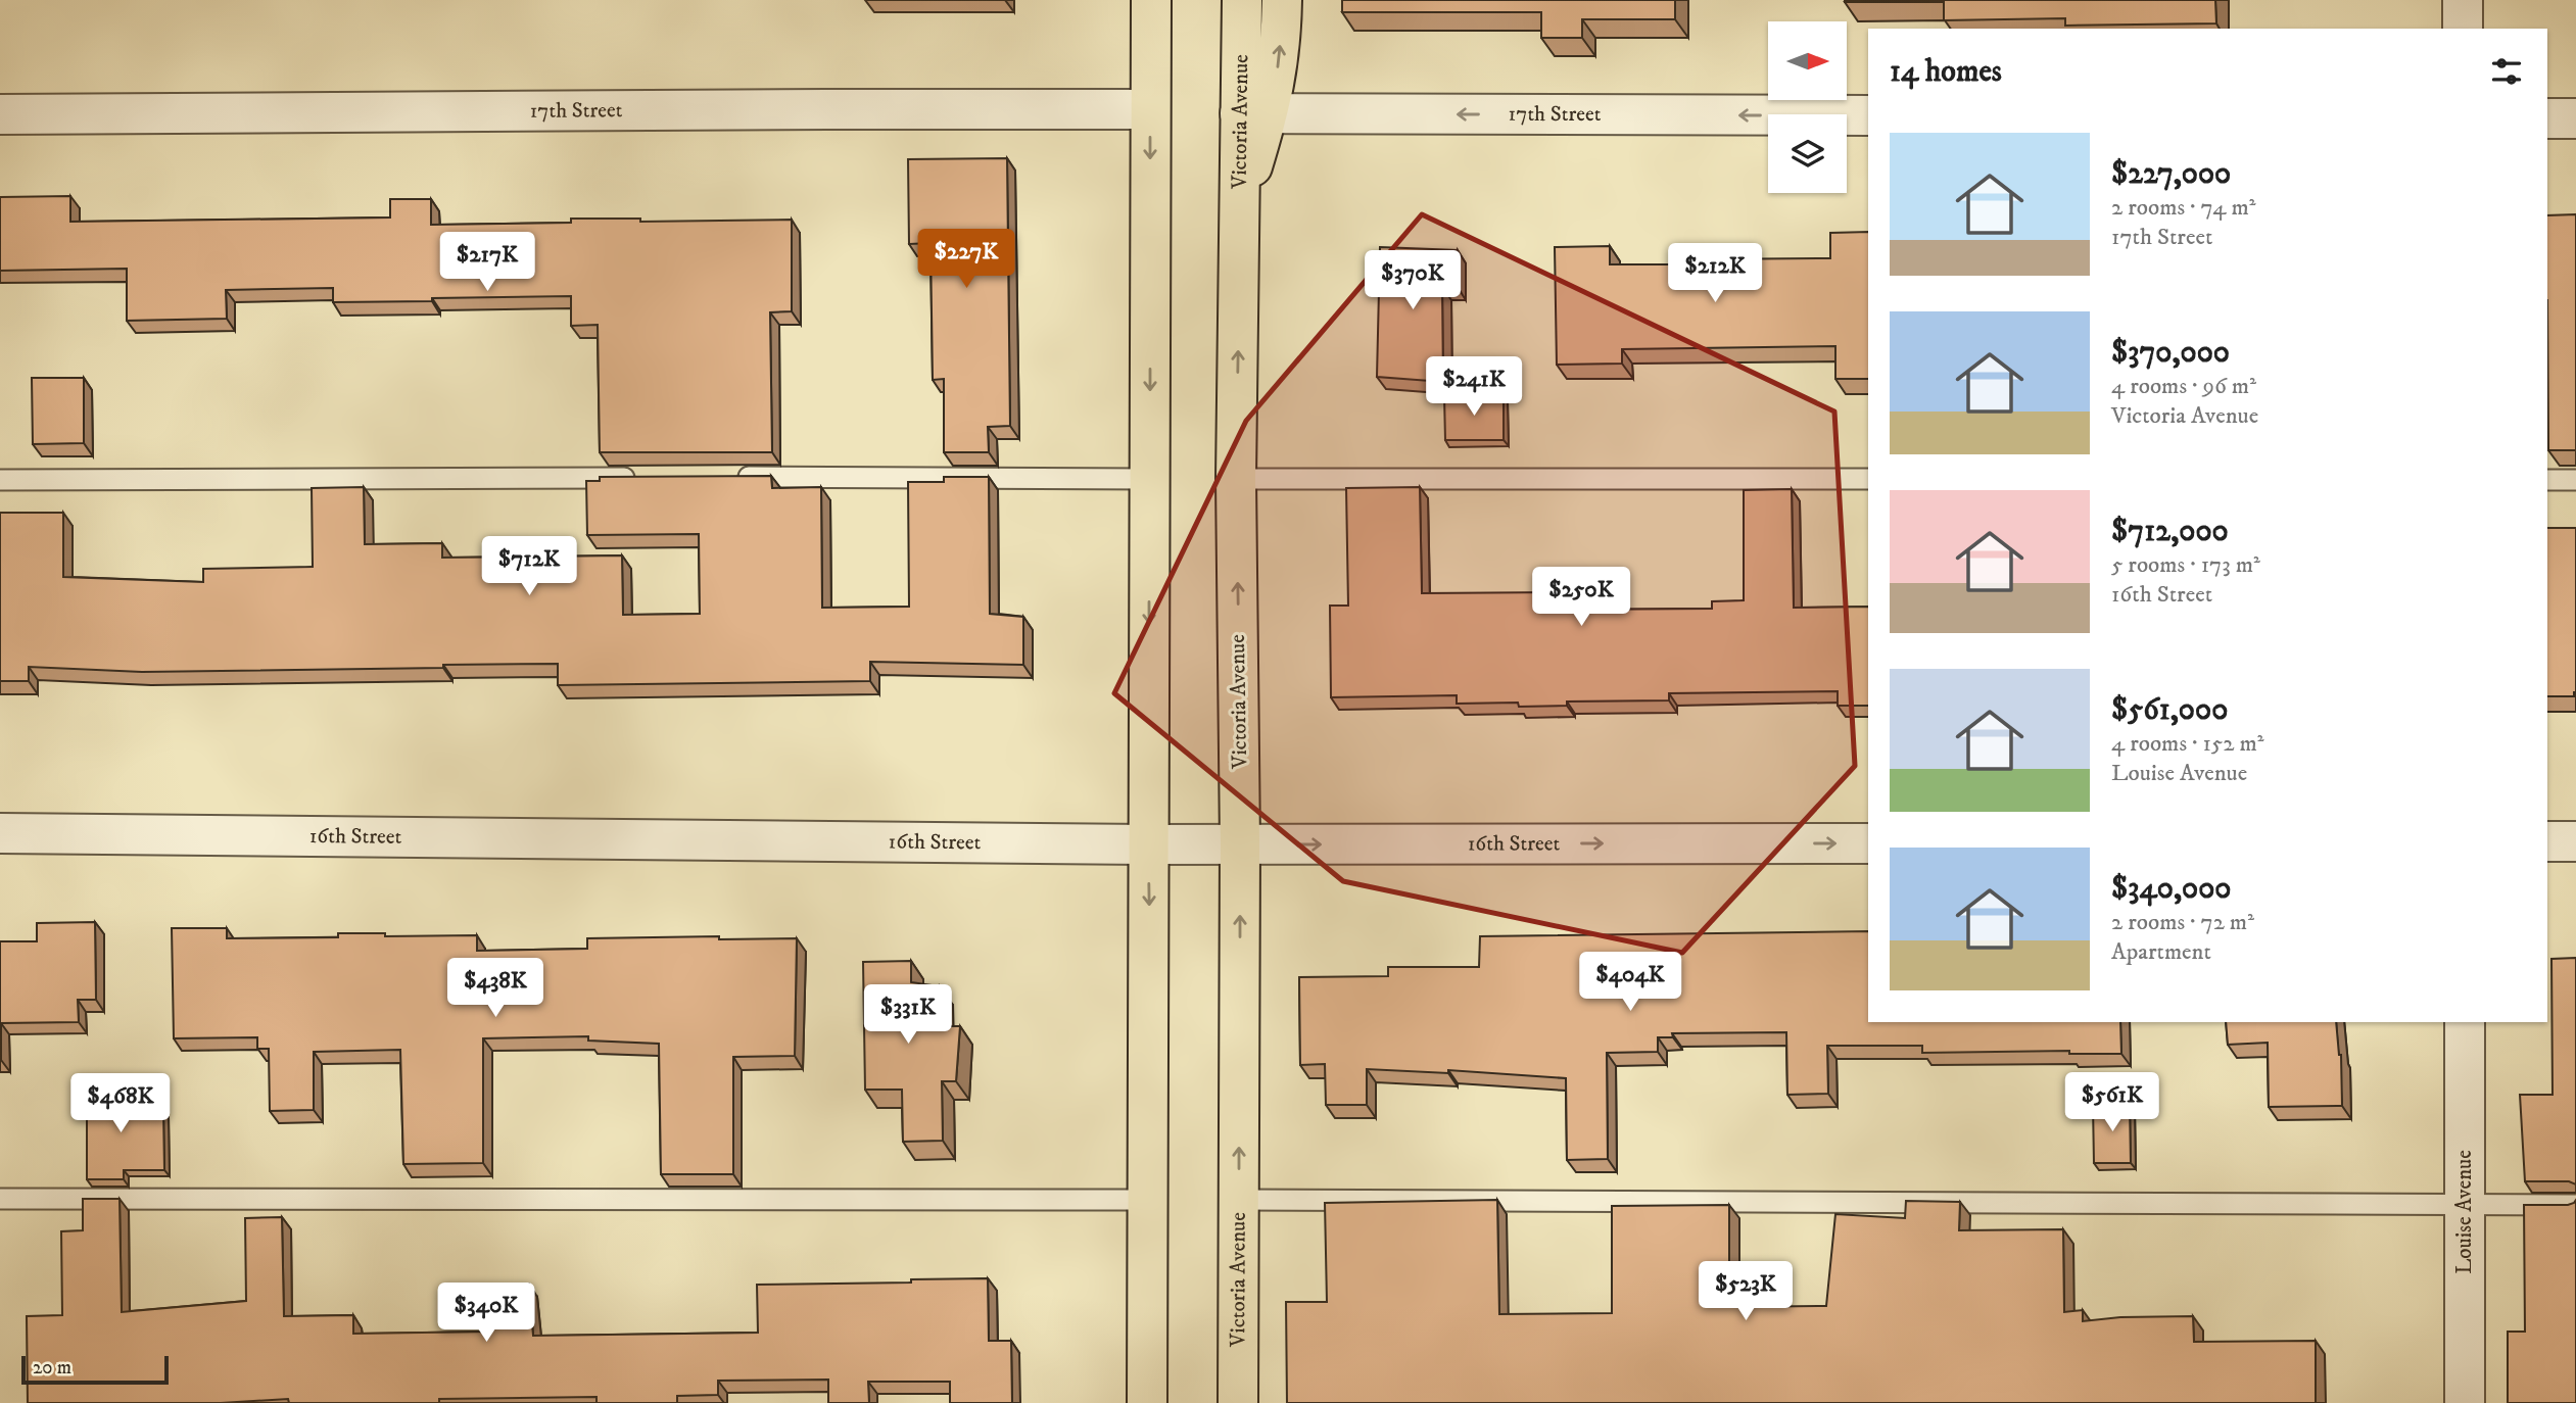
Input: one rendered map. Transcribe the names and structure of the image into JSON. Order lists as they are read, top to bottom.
{
  "streets": {
    "main road": ["Victoria Avenue"],
    "street": ["17th Street", "16th Street", "Louise Avenue"]
  },
  "crossings": [
    ["17th Street", "Victoria Avenue"],
    ["Victoria Avenue", "16th Street"]
  ],
  "scale_bar": "20 m",
  "north": "right",
  "page": {
    "heading": "14 homes",
    "list": [
      {
        "name": "$227,000",
        "note": "2 rooms · 74 m² · 17th Street"
      },
      {
        "name": "$370,000",
        "note": "4 rooms · 96 m² · Victoria Avenue"
      },
      {
        "name": "$712,000",
        "note": "5 rooms · 173 m² · 16th Street"
      },
      {
        "name": "$561,000",
        "note": "4 rooms · 152 m² · Louise Avenue"
      },
      {
        "name": "$340,000",
        "note": "2 rooms · 72 m² · Apartment"
      }
    ],
    "price": [
      "$227K",
      "$217K",
      "$212K",
      "$370K",
      "$241K",
      "$712K",
      "$250K",
      "$404K",
      "$438K",
      "$331K",
      "$561K",
      "$468K",
      "$523K",
      "$340K"
    ],
    "scale": "20 m"
  }
}
